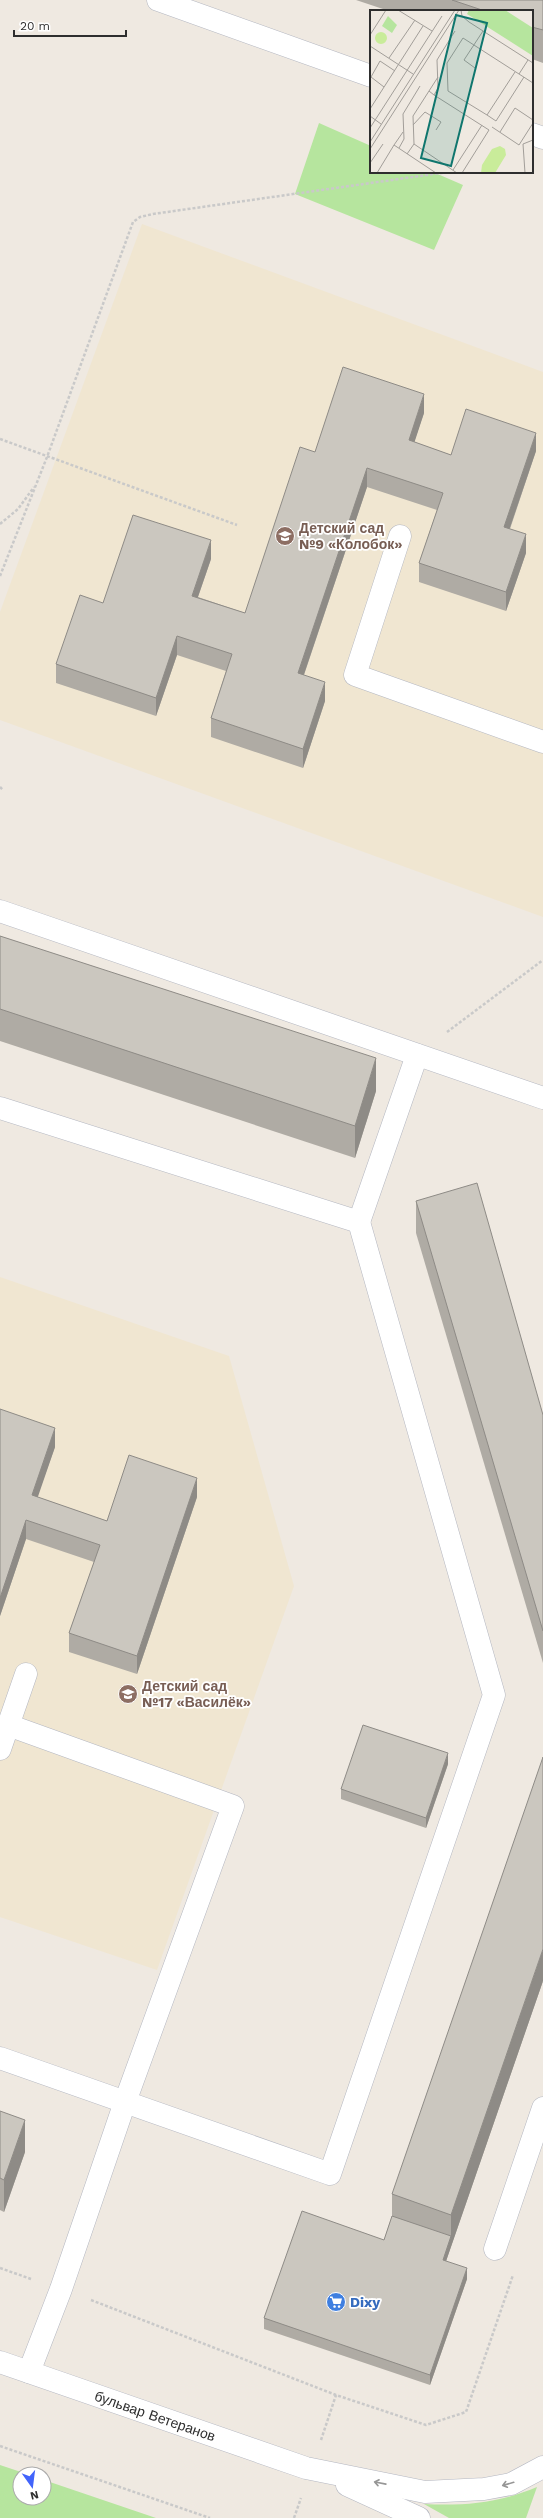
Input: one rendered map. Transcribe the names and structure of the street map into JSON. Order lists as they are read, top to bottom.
{
  "streets": {
    "street": ["бульвар Ветеранов"]
  },
  "places": {
    "school or university": ["Детский сад №9 «Колобок»", "Детский сад №17 «Василёк»"],
    "supermarket": ["Dixy"]
  },
  "scale_bar": "20 m",
  "north": "bottom"
}
